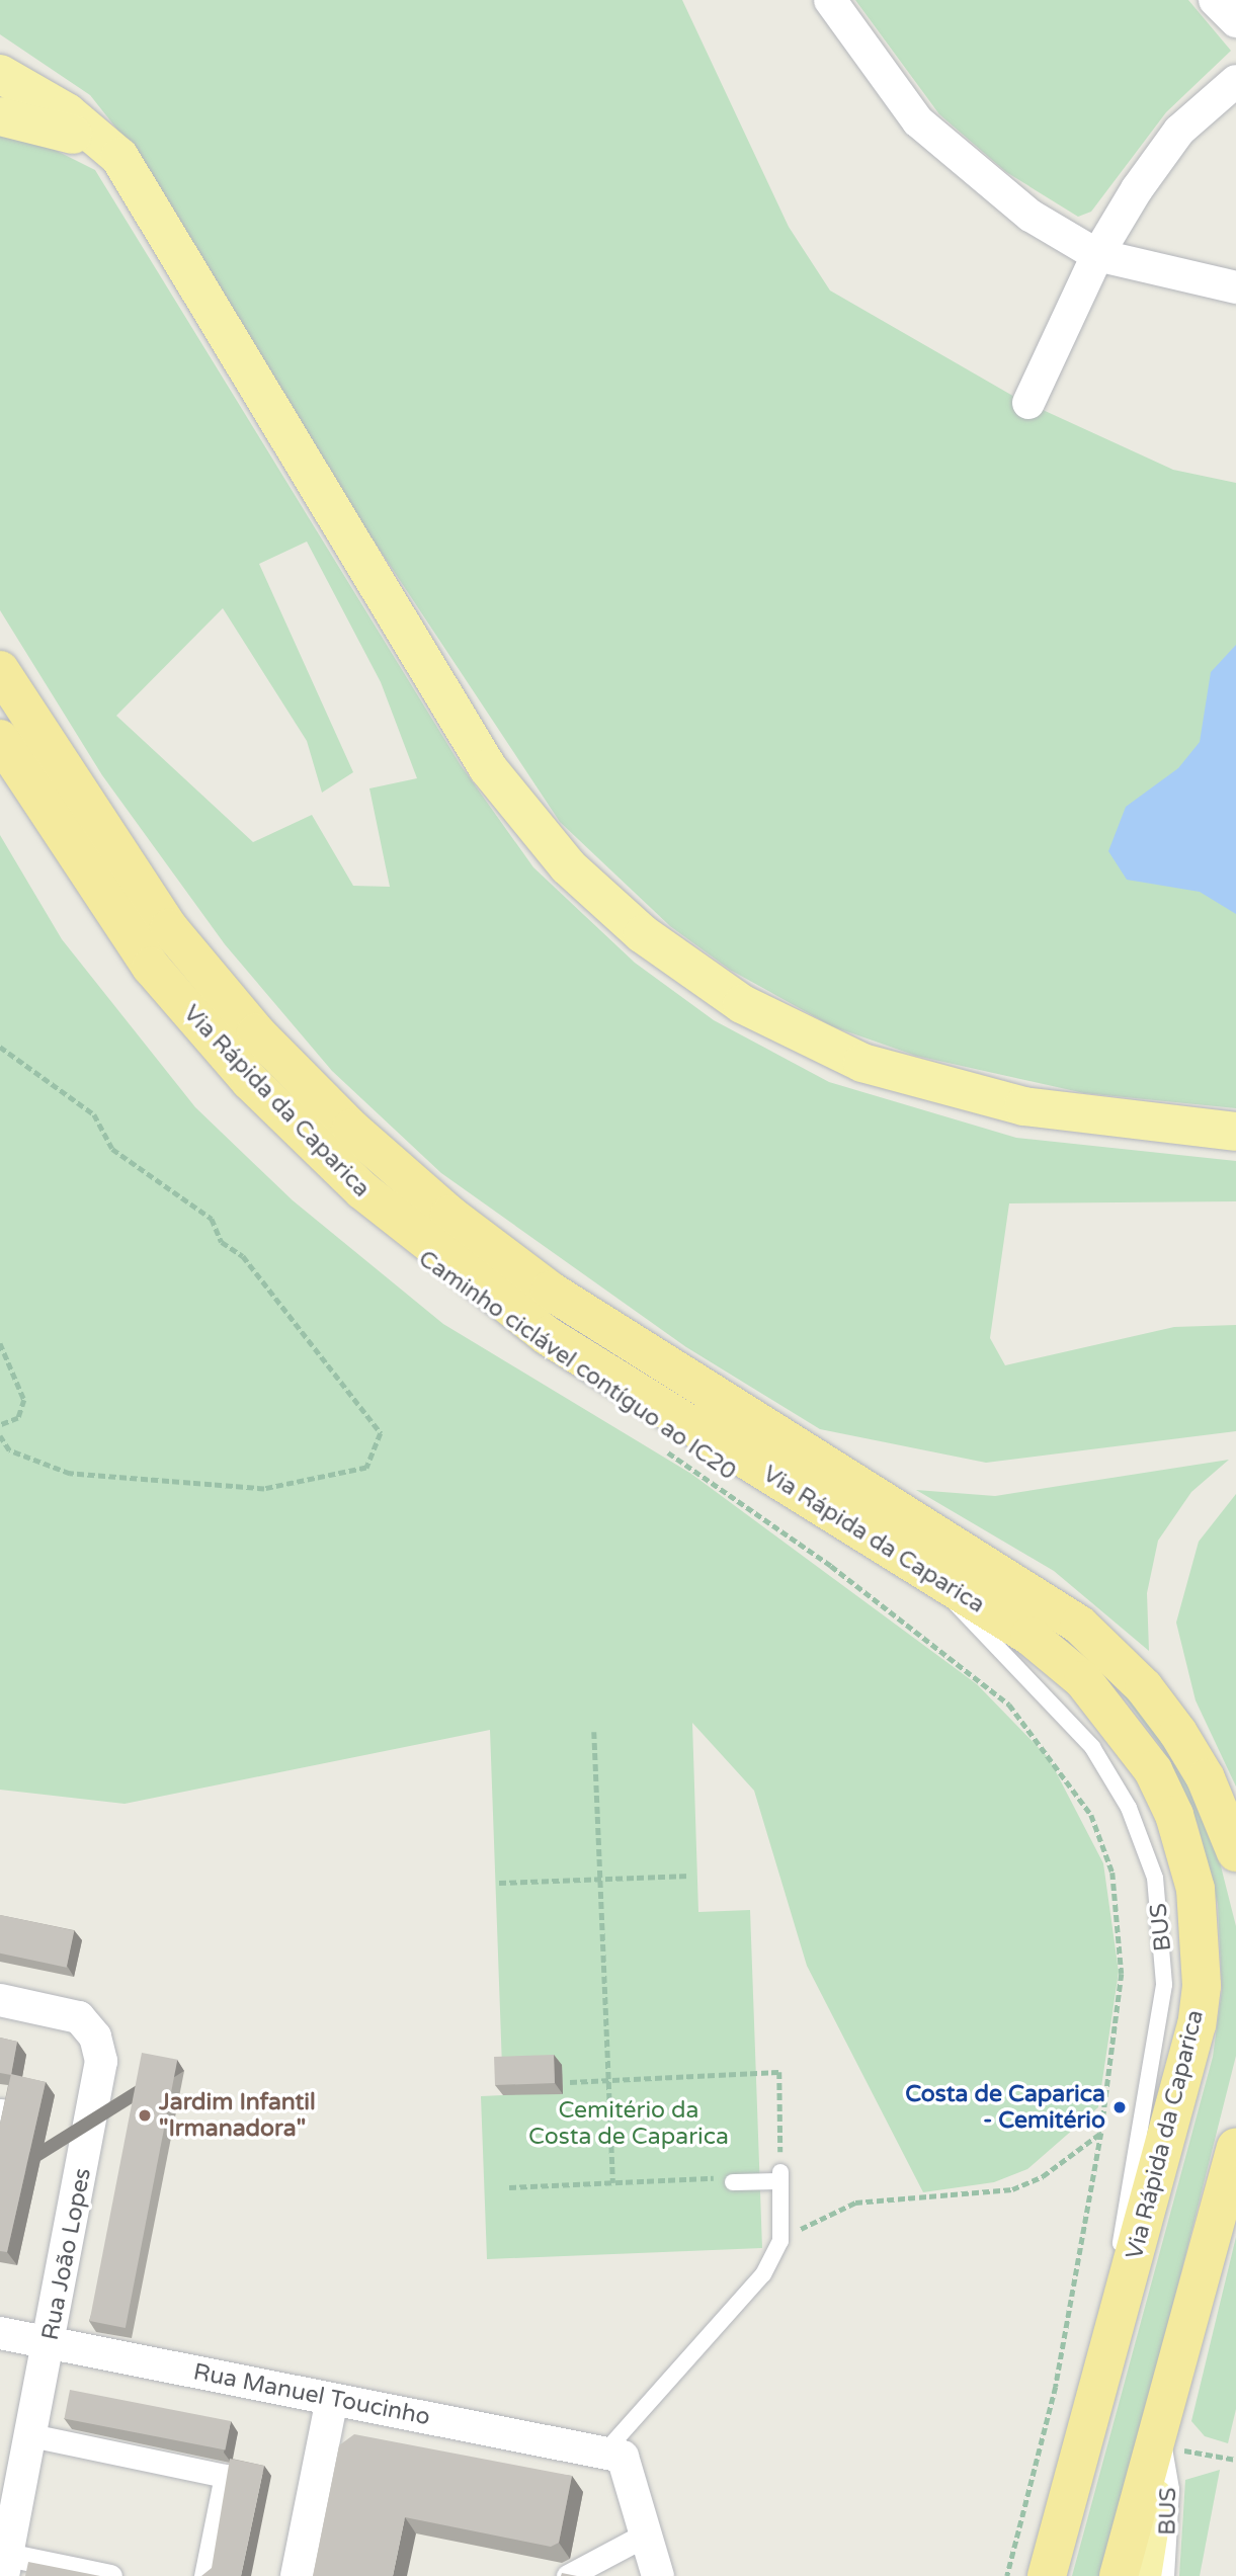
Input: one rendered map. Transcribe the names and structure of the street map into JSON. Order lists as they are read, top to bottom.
{
  "streets": {
    "highway": ["Via Rápida da Caparica"],
    "street": ["Rua João Lopes", "Rua Manuel Toucinho"],
    "lane": ["BUS"],
    "path": ["Caminho ciclável contíguo ao IC20"]
  },
  "crossings": [
    ["Rua João Lopes", "Rua Manuel Toucinho"]
  ],
  "parks": ["Cemitério da Costa de Caparica"],
  "places": ["Costa de Caparica - Cemitério", "Jardim Infantil \"Irmanadora\""]
}
